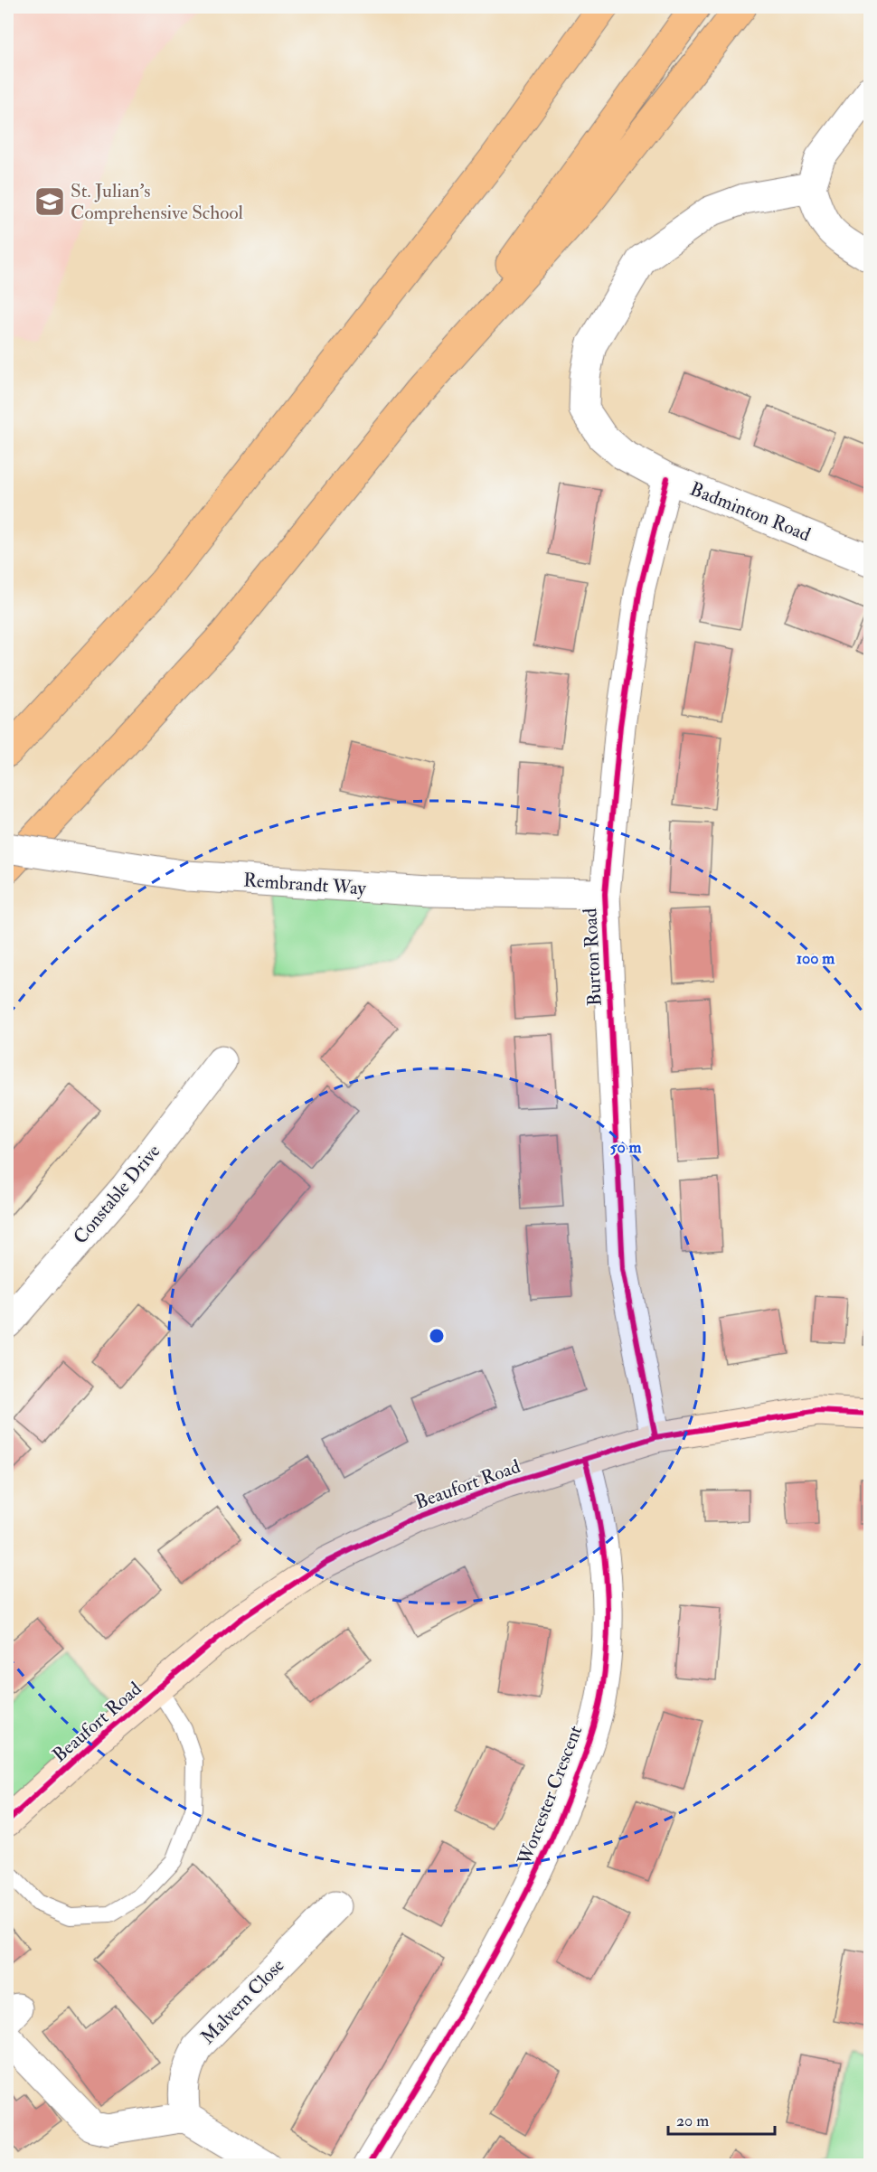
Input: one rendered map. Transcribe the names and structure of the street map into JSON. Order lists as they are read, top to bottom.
{
  "streets": {
    "street": [
      "Badminton Road",
      "Rembrandt Way",
      "Burton Road",
      "Constable Drive",
      "Beaufort Road",
      "Worcester Crescent",
      "Malvern Close"
    ]
  },
  "crossings": [
    ["Badminton Road", "Burton Road"],
    ["Rembrandt Way", "Burton Road"],
    ["Burton Road", "Beaufort Road"],
    ["Beaufort Road", "Worcester Crescent"]
  ],
  "places": {
    "school or university": ["St. Julian's Comprehensive School"]
  },
  "scale_bar": "20 m",
  "rings": ["100 m", "50 m"]
}
